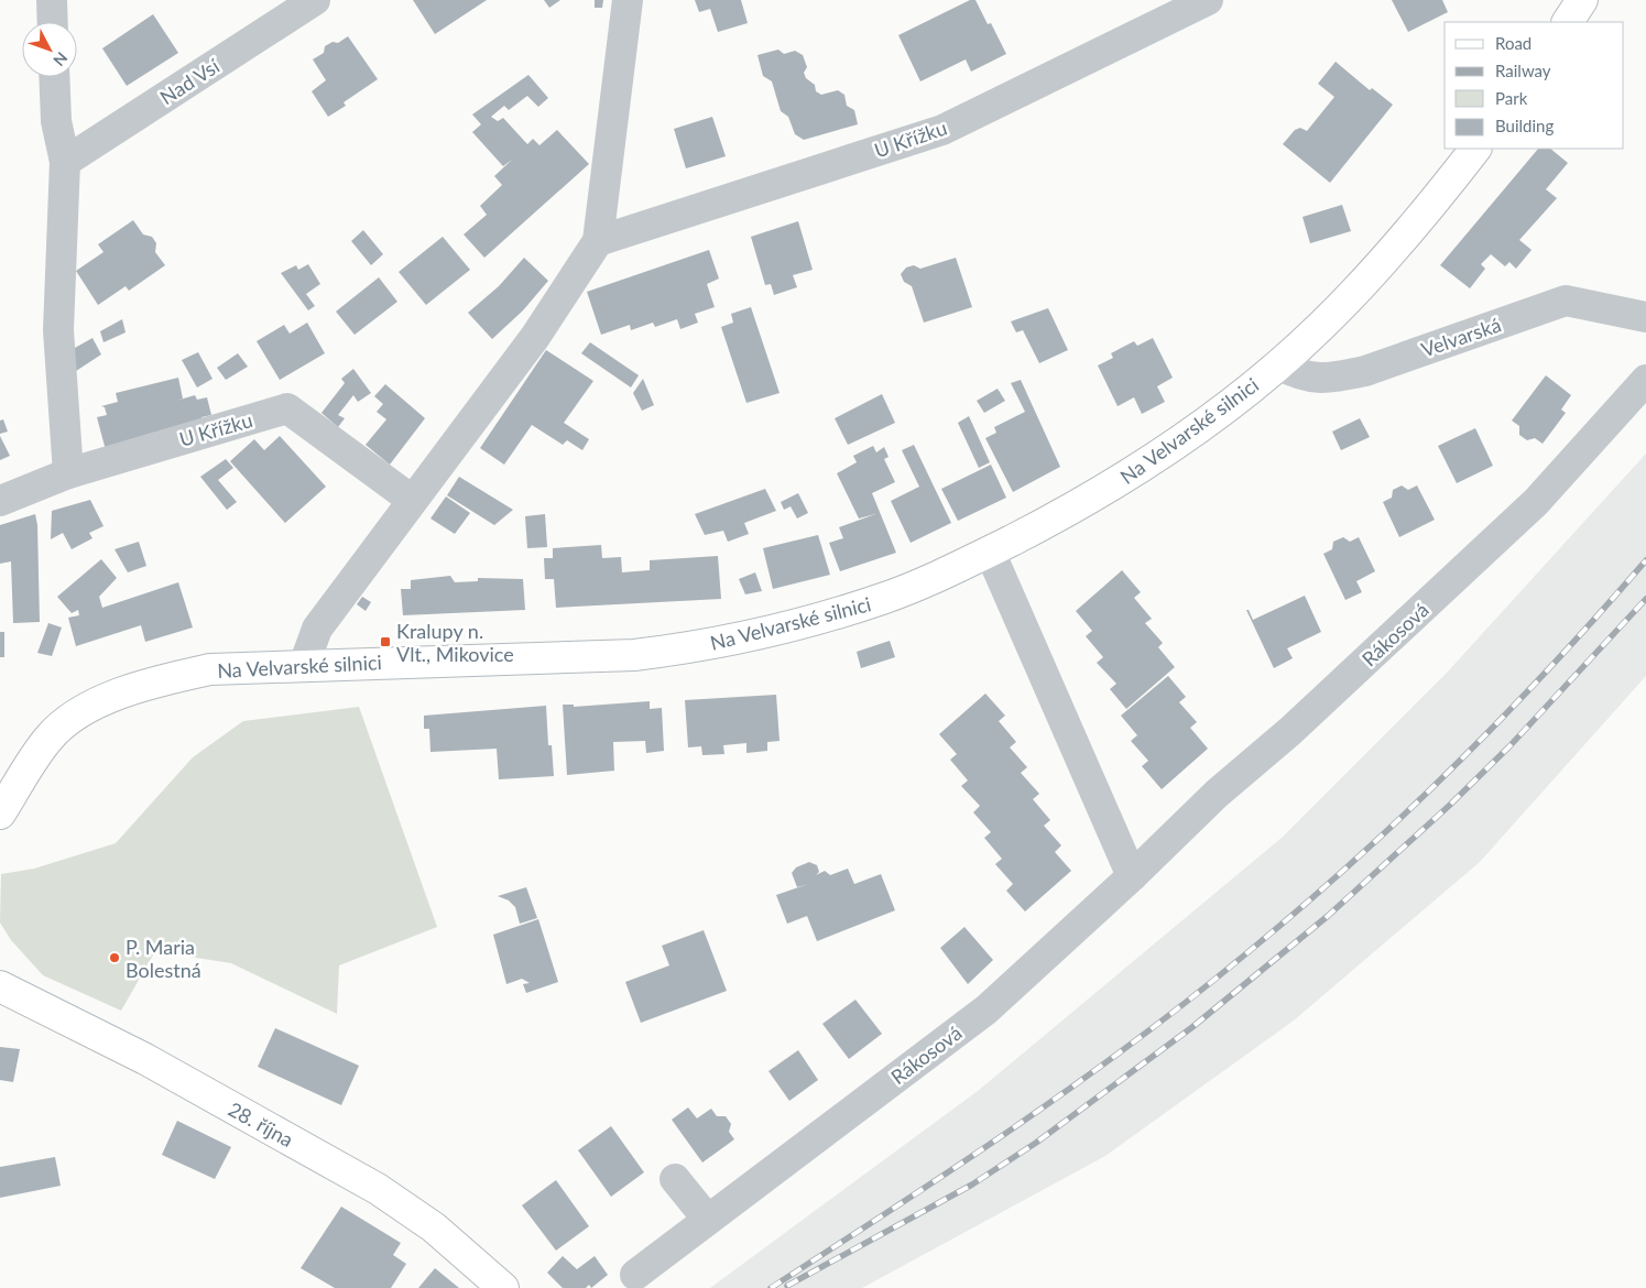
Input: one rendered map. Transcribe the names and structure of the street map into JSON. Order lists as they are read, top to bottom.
{
  "streets": {
    "main road": ["Na Velvarské silnici", "28. října"],
    "street": [
      "Nad Vsí",
      "U Křížku",
      "Velvarská",
      "Rákosová"
    ]
  },
  "crossings": [
    ["Velvarská", "Na Velvarské silnici"]
  ],
  "places": {
    "transit": ["Kralupy n. Vlt., Mikovice"],
    "other": ["P. Maria Bolestná"]
  },
  "legend": [
    "Road",
    "Railway",
    "Park",
    "Building"
  ],
  "north": "bottom right"
}
